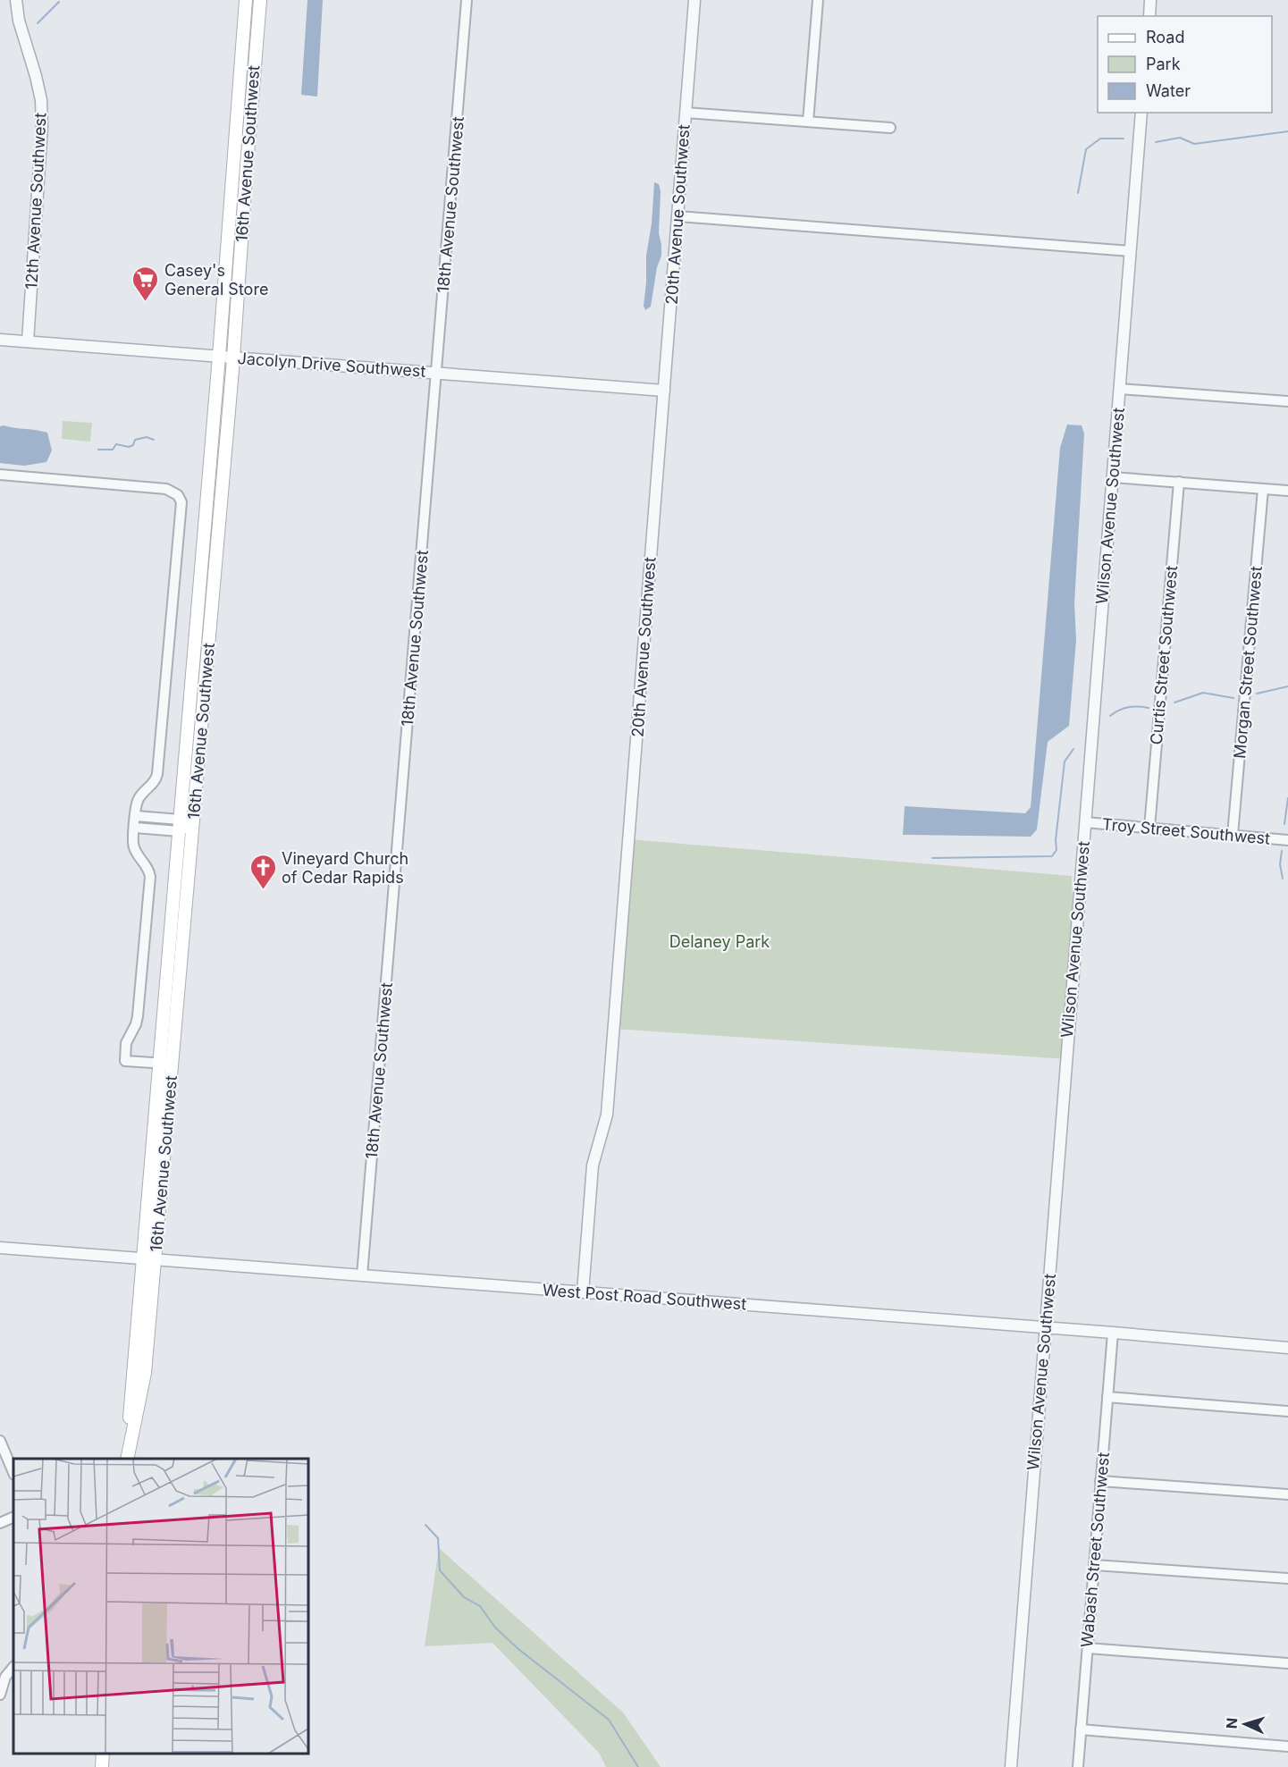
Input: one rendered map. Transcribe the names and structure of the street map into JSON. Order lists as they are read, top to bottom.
{
  "streets": {
    "main road": ["16th Avenue Southwest"],
    "street": [
      "12th Avenue Southwest",
      "18th Avenue Southwest",
      "20th Avenue Southwest",
      "Jacolyn Drive Southwest",
      "Wilson Avenue Southwest",
      "Curtis Street Southwest",
      "Morgan Street Southwest",
      "Troy Street Southwest",
      "West Post Road Southwest",
      "Wabash Street Southwest"
    ]
  },
  "crossings": [
    ["16th Avenue Southwest", "Jacolyn Drive Southwest"],
    ["16th Avenue Southwest", "West Post Road Southwest"],
    ["12th Avenue Southwest", "Jacolyn Drive Southwest"],
    ["18th Avenue Southwest", "Jacolyn Drive Southwest"],
    ["18th Avenue Southwest", "West Post Road Southwest"],
    ["20th Avenue Southwest", "Jacolyn Drive Southwest"],
    ["20th Avenue Southwest", "West Post Road Southwest"],
    ["Wilson Avenue Southwest", "Troy Street Southwest"],
    ["Wilson Avenue Southwest", "West Post Road Southwest"],
    ["Curtis Street Southwest", "Troy Street Southwest"],
    ["Morgan Street Southwest", "Troy Street Southwest"],
    ["West Post Road Southwest", "Wabash Street Southwest"]
  ],
  "parks": ["Delaney Park"],
  "places": {
    "supermarket": ["Casey's General Store"],
    "church": ["Vineyard Church of Cedar Rapids"]
  },
  "legend": ["Road", "Park", "Water"],
  "north": "left"
}
